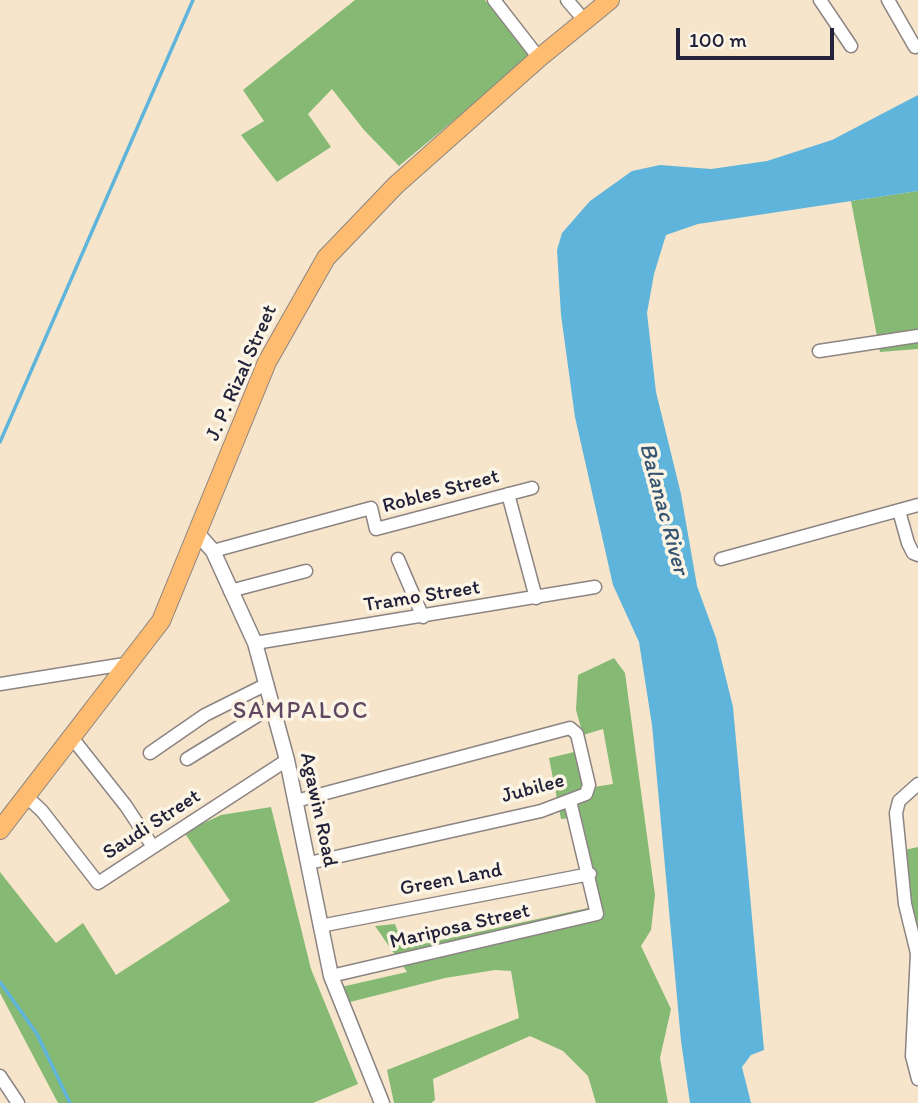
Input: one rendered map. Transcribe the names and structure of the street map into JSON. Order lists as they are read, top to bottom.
{
  "streets": {
    "main road": ["J. P. Rizal Street"],
    "street": [
      "Robles Street",
      "Tramo Street",
      "Jubilee",
      "Agawin Road",
      "Saudi Street",
      "Green Land",
      "Mariposa Street"
    ]
  },
  "crossings": [
    ["J. P. Rizal Street", "Agawin Road"],
    ["J. P. Rizal Street", "Saudi Street"],
    ["Robles Street", "Agawin Road"],
    ["Tramo Street", "Agawin Road"],
    ["Jubilee", "Agawin Road"],
    ["Agawin Road", "Saudi Street"],
    ["Agawin Road", "Green Land"],
    ["Agawin Road", "Mariposa Street"],
    ["Green Land", "Mariposa Street"]
  ],
  "districts": ["SAMPALOC"],
  "water": ["Balanac River"],
  "scale_bar": "100 m"
}
